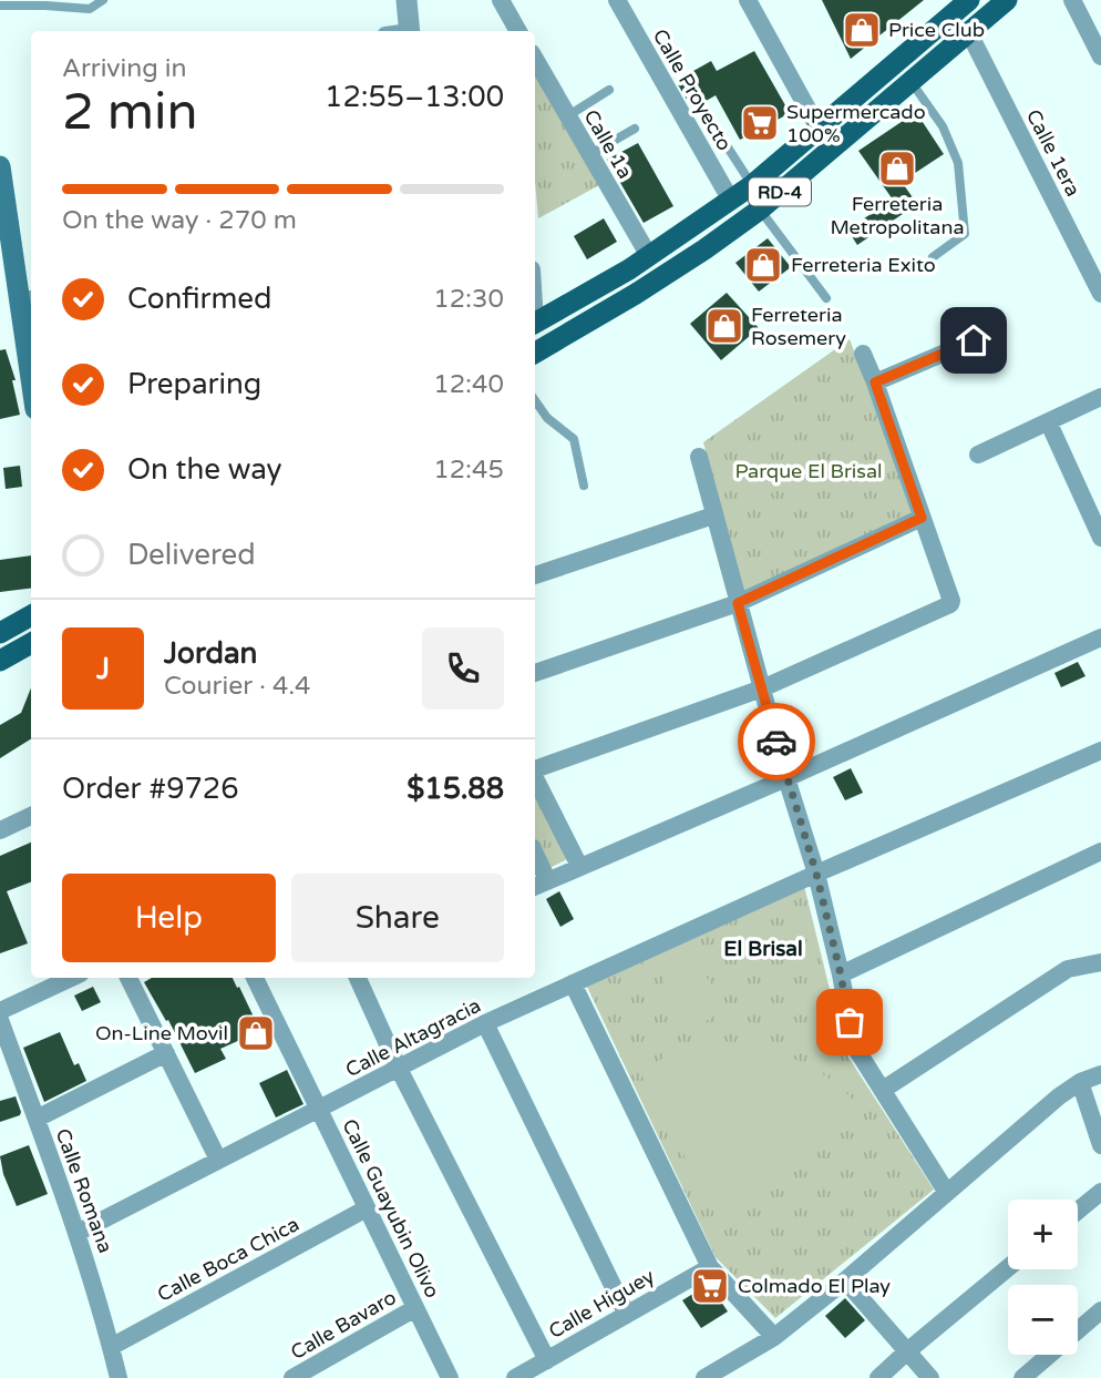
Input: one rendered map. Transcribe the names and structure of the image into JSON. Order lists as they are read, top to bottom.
{
  "streets": {
    "main road": ["RD-4"],
    "street": [
      "Calle Proyecto",
      "Calle 1a",
      "Calle 1era",
      "Calle Altagracia",
      "Calle Romana",
      "Calle Guayubin Olivo",
      "Calle Boca Chica",
      "Calle Higuey",
      "Calle Bavaro"
    ]
  },
  "crossings": [
    ["Calle Proyecto", "RD-4"],
    ["Calle 1a", "RD-4"],
    ["Calle 1era", "RD-4"],
    ["Calle Altagracia", "Calle Romana"],
    ["Calle Altagracia", "Calle Guayubin Olivo"],
    ["Calle Romana", "Calle Boca Chica"],
    ["Calle Guayubin Olivo", "Calle Boca Chica"],
    ["Calle Guayubin Olivo", "Calle Bavaro"]
  ],
  "districts": ["El Brisal"],
  "parks": ["Parque El Brisal"],
  "places": {
    "shop": [
      "Price Club",
      "Ferreteria Metropolitana",
      "Ferreteria Exito",
      "Ferreteria Rosemery",
      "On-Line Movil"
    ],
    "supermarket": ["Supermercado 100%", "Colmado El Play"]
  },
  "page": {
    "heading": ["2 min", "Arriving in", "12:55–13:00"],
    "panel": [
      "Jordan",
      "Courier · 4.4",
      "Order #9726",
      "$15.88"
    ],
    "bar": "On the way · 270 m",
    "list": [
      ["Confirmed", "12:30"],
      ["Preparing", "12:40"],
      ["On the way", "12:45"],
      "Delivered"
    ],
    "round": "J",
    "buttons": ["Help", "Share"],
    "map_buttons": ["+", "−"]
  }
}
